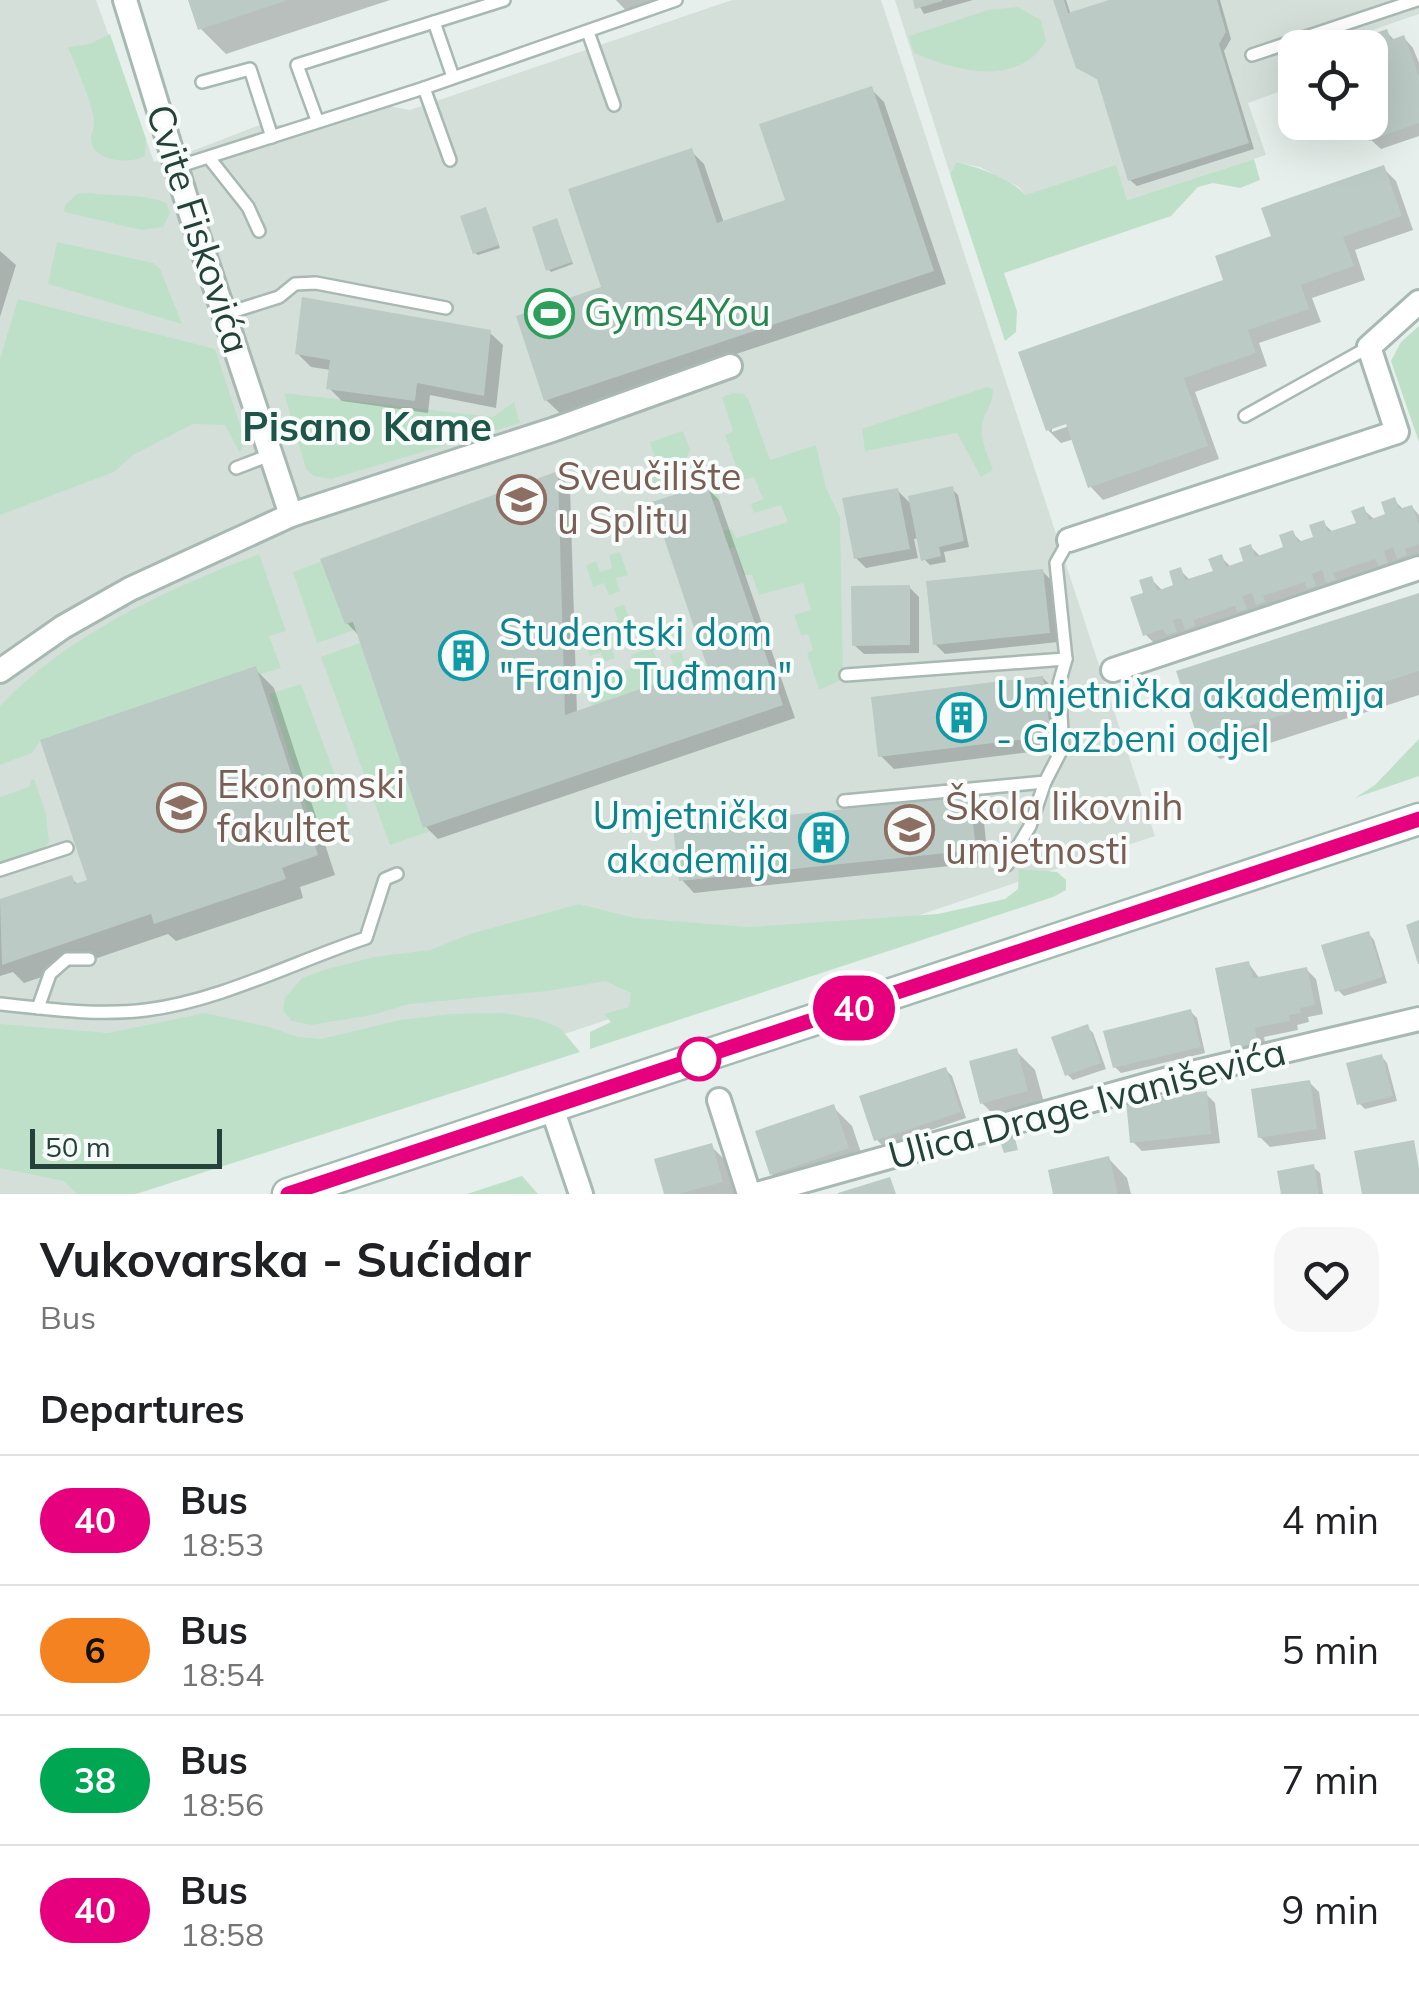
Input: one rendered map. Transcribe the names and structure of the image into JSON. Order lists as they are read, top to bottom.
{
  "streets": {
    "street": ["Cvite Fiskovića", "Ulica Drage Ivaniševića"]
  },
  "districts": ["Pisano Kame"],
  "places": {
    "sports": ["Gyms4You"],
    "school or university": ["Sveučilište u Splitu", "Ekonomski fakultet", "Škola likovnih umjetnosti"],
    "building": ["Studentski dom \"Franjo Tuđman\"", "Umjetnička akademija - Glazbeni odjel", "Umjetnička akademija"]
  },
  "lines": ["bus line 40"],
  "scale_bar": "50 m",
  "page": {
    "on_map": "40",
    "scale": "50 m",
    "heading": [
      ["Vukovarska - Sućidar", "Bus"],
      "Departures"
    ],
    "list": [
      {
        "mark": "40",
        "name": "Bus",
        "note": "18:53",
        "value": "4 min"
      },
      {
        "mark": "6",
        "name": "Bus",
        "note": "18:54",
        "value": "5 min"
      },
      {
        "mark": "38",
        "name": "Bus",
        "note": "18:56",
        "value": "7 min"
      },
      {
        "mark": "40",
        "name": "Bus",
        "note": "18:58",
        "value": "9 min"
      }
    ]
  }
}
